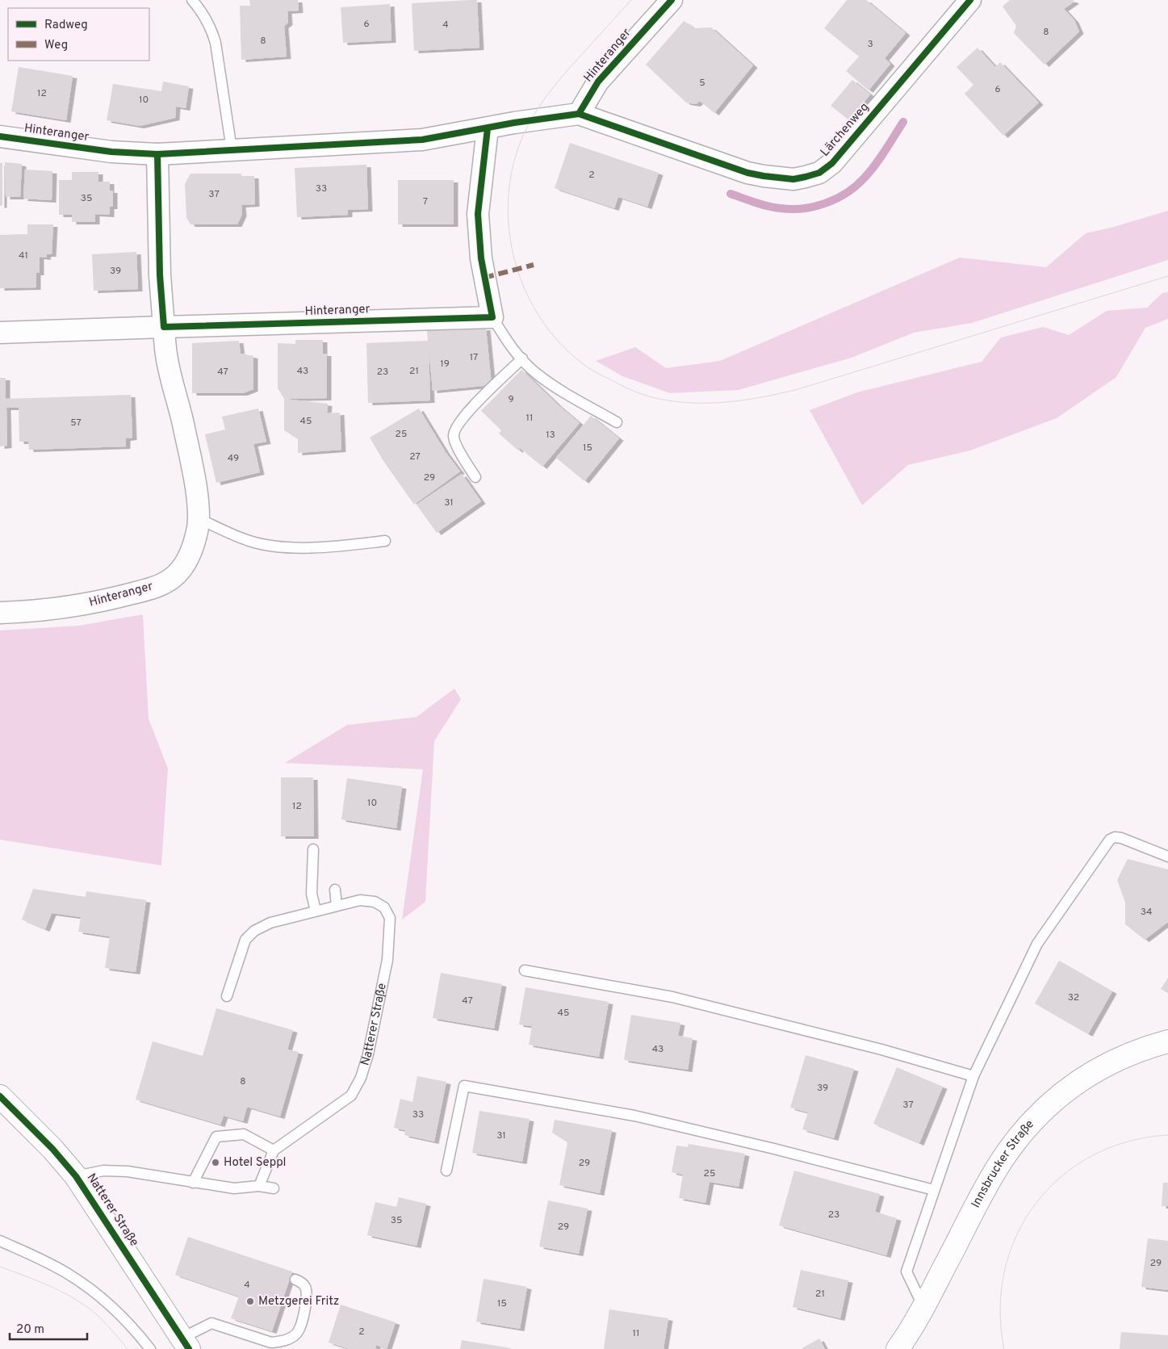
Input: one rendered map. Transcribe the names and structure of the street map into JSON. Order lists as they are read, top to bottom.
{
  "streets": {
    "main road": ["Natterer Straße", "Innsbrucker Straße"],
    "street": ["Hinteranger", "Lärchenweg"]
  },
  "crossings": [
    ["Hinteranger", "Lärchenweg"]
  ],
  "places": ["Hotel Seppl", "Metzgerei Fritz"],
  "house_numbers": [
    "6",
    "4",
    "8",
    "8",
    "3",
    "5",
    "6",
    "12",
    "10",
    "2",
    "33",
    "37",
    "35",
    "7",
    "41",
    "39",
    "17",
    "19",
    "43",
    "21",
    "47",
    "23",
    "9",
    "11",
    "45",
    "57",
    "25",
    "13",
    "15",
    "27",
    "49",
    "29",
    "31",
    "10",
    "12",
    "34",
    "32",
    "47",
    "45",
    "43",
    "8",
    "39",
    "37",
    "33",
    "31",
    "29",
    "25",
    "23",
    "35",
    "29",
    "29",
    "4",
    "21",
    "15",
    "2",
    "11"
  ],
  "legend": ["Radweg", "Weg"],
  "scale_bar": "20 m"
}
